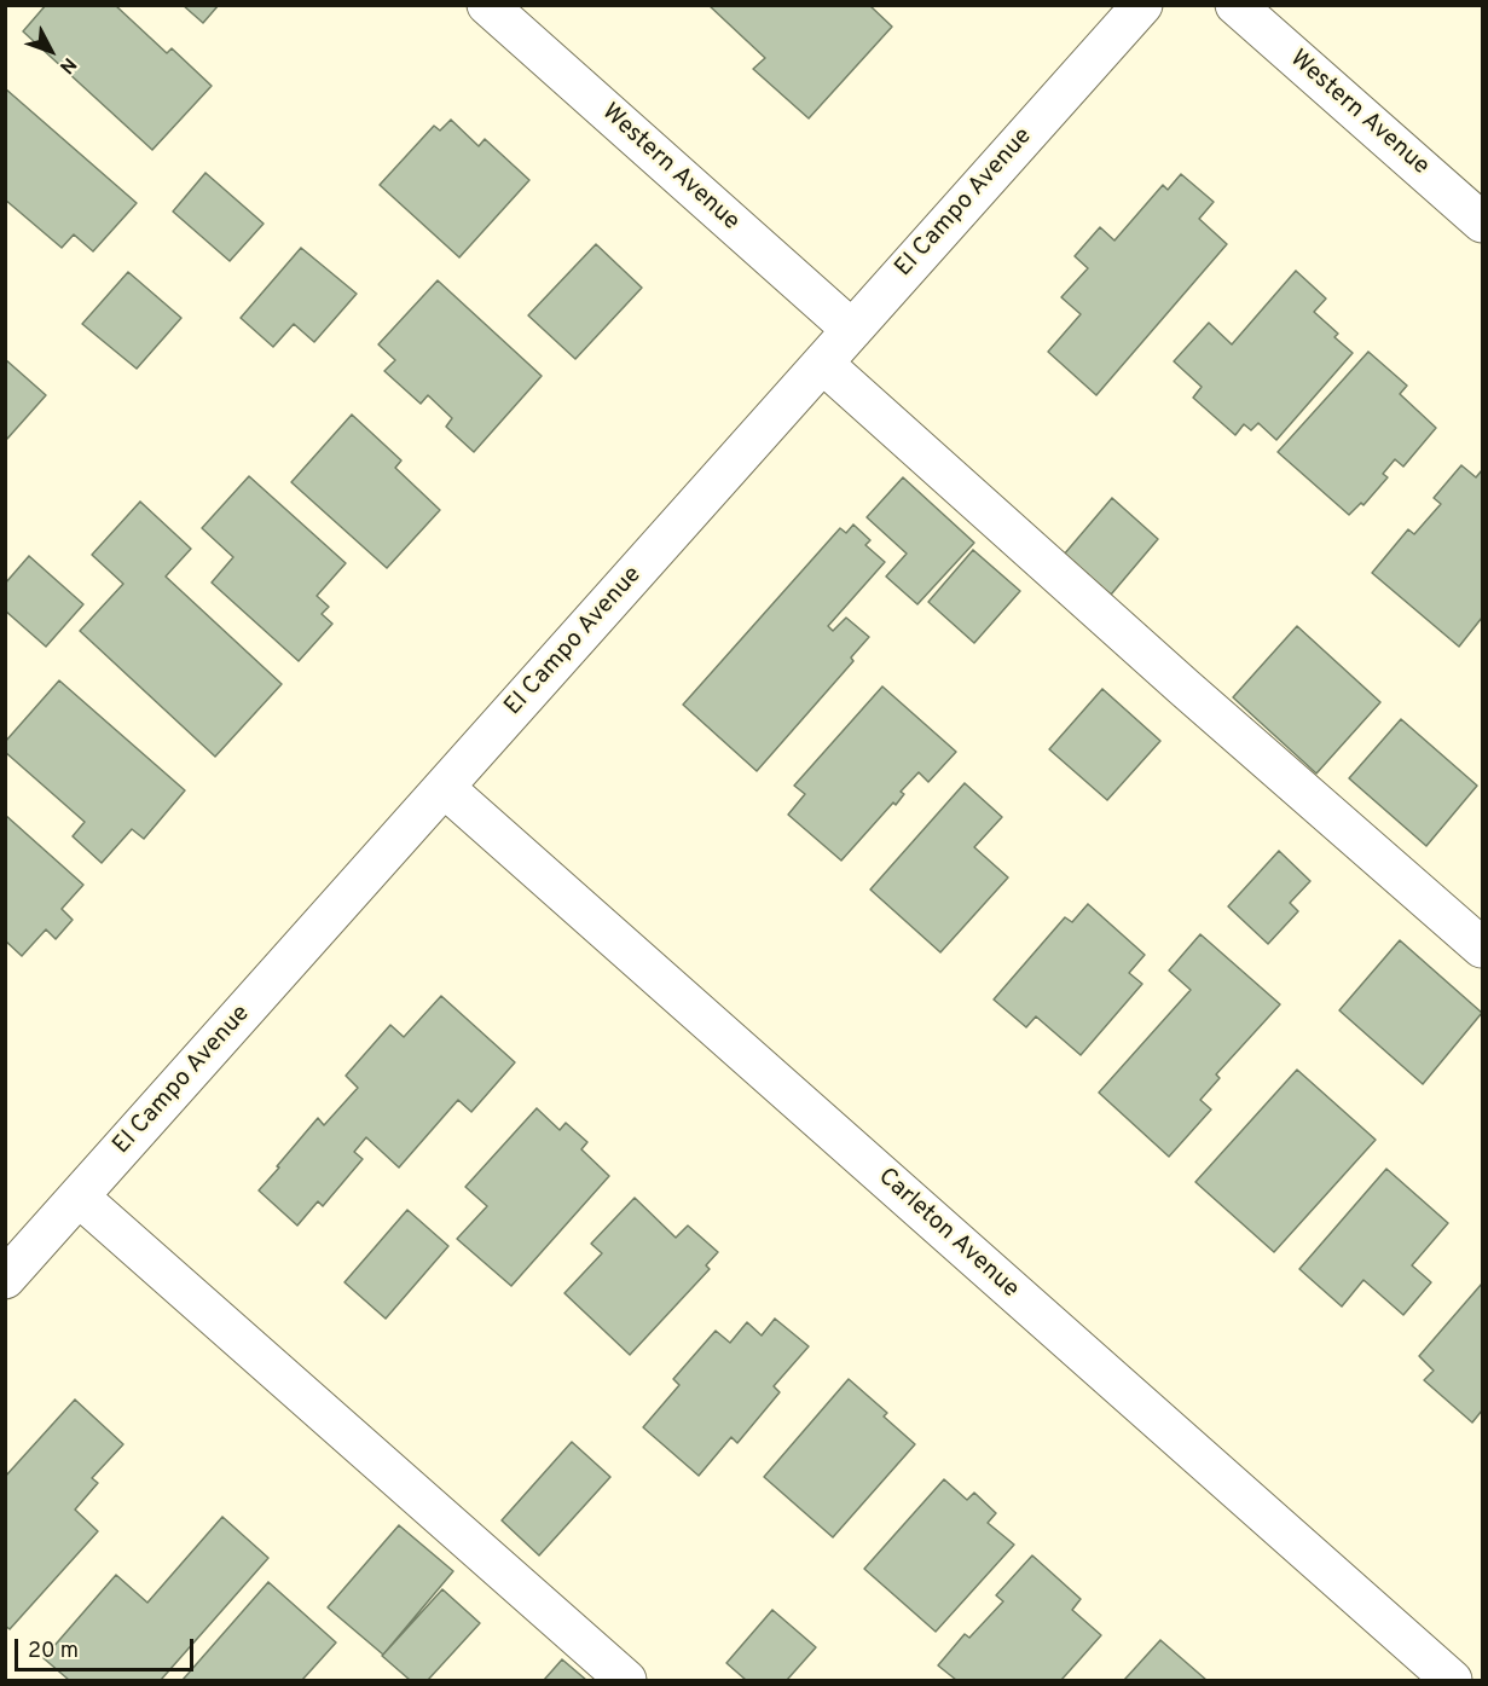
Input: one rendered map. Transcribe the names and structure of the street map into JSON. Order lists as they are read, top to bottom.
{
  "streets": {
    "street": ["Western Avenue", "El Campo Avenue", "Carleton Avenue"]
  },
  "crossings": [
    ["Western Avenue", "El Campo Avenue"],
    ["El Campo Avenue", "Carleton Avenue"]
  ],
  "scale_bar": "20 m",
  "north": "bottom right"
}
